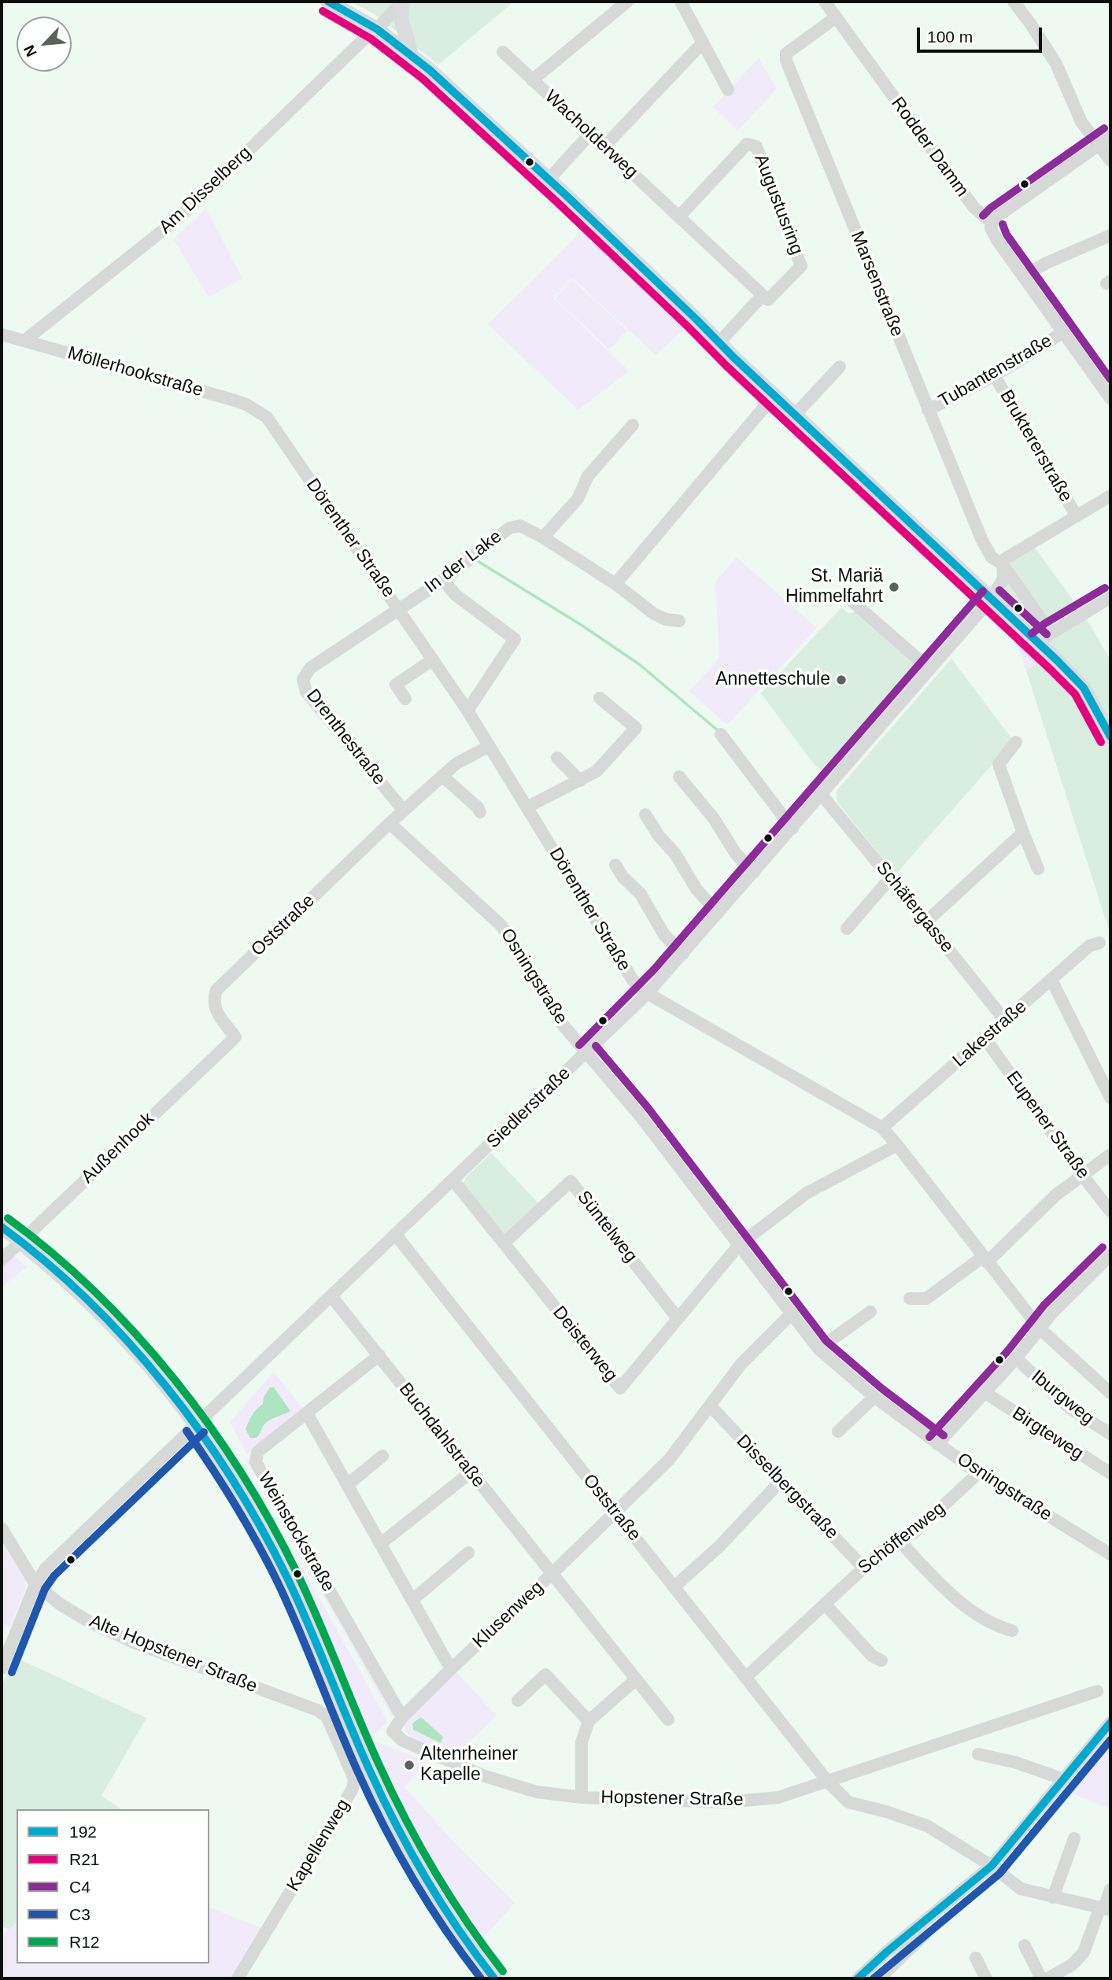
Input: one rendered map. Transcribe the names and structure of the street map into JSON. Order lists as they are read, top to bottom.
{
  "streets": {
    "street": [
      "Wacholderweg",
      "Rodder Damm",
      "Am Disselberg",
      "Augustusring",
      "Marsenstraße",
      "Tubantenstraße",
      "Möllerhookstraße",
      "Bruktererstraße",
      "Dörenther Straße",
      "In der Lake",
      "Drenthestraße",
      "Schäfergasse",
      "Oststraße",
      "Osningstraße",
      "Lakestraße",
      "Siedlerstraße",
      "Eupener Straße",
      "Außenhook",
      "Süntelweg",
      "Deisterweg",
      "Iburgweg",
      "Birgteweg",
      "Buchdahlstraße",
      "Disselbergstraße",
      "Weinstockstraße",
      "Schöffenweg",
      "Klusenweg",
      "Alte Hopstener Straße",
      "Hopstener Straße",
      "Kapellenweg"
    ]
  },
  "crossings": [
    ["Wacholderweg", "Augustusring"],
    ["Rodder Damm", "Marsenstraße"],
    ["Rodder Damm", "Tubantenstraße"],
    ["Am Disselberg", "Möllerhookstraße"],
    ["Marsenstraße", "Tubantenstraße"],
    ["Marsenstraße", "Siedlerstraße"],
    ["Tubantenstraße", "Bruktererstraße"],
    ["Möllerhookstraße", "Dörenther Straße"],
    ["Dörenther Straße", "In der Lake"],
    ["Dörenther Straße", "Drenthestraße"],
    ["Dörenther Straße", "Lakestraße"],
    ["Dörenther Straße", "Siedlerstraße"],
    ["In der Lake", "Drenthestraße"],
    ["Schäfergasse", "Lakestraße"],
    ["Schäfergasse", "Siedlerstraße"],
    ["Oststraße", "Osningstraße"],
    ["Oststraße", "Siedlerstraße"],
    ["Oststraße", "Außenhook"],
    ["Oststraße", "Schöffenweg"],
    ["Oststraße", "Klusenweg"],
    ["Oststraße", "Hopstener Straße"],
    ["Osningstraße", "Siedlerstraße"],
    ["Osningstraße", "Deisterweg"],
    ["Osningstraße", "Schöffenweg"],
    ["Osningstraße", "Klusenweg"],
    ["Lakestraße", "Eupener Straße"],
    ["Siedlerstraße", "Deisterweg"],
    ["Siedlerstraße", "Buchdahlstraße"],
    ["Siedlerstraße", "Alte Hopstener Straße"],
    ["Süntelweg", "Deisterweg"],
    ["Buchdahlstraße", "Weinstockstraße"],
    ["Buchdahlstraße", "Klusenweg"],
    ["Disselbergstraße", "Schöffenweg"],
    ["Disselbergstraße", "Klusenweg"],
    ["Weinstockstraße", "Klusenweg"],
    ["Weinstockstraße", "Hopstener Straße"],
    ["Klusenweg", "Hopstener Straße"],
    ["Alte Hopstener Straße", "Kapellenweg"]
  ],
  "places": ["St. Mariä Himmelfahrt", "Annetteschule", "Altenrheiner Kapelle"],
  "lines": [
    "transit line 192",
    "transit line R21",
    "transit line C4",
    "transit line R12",
    "transit line C3"
  ],
  "legend": [
    "192",
    "R21",
    "C4",
    "C3",
    "R12"
  ],
  "scale_bar": "100 m",
  "north": "bottom left"
}
